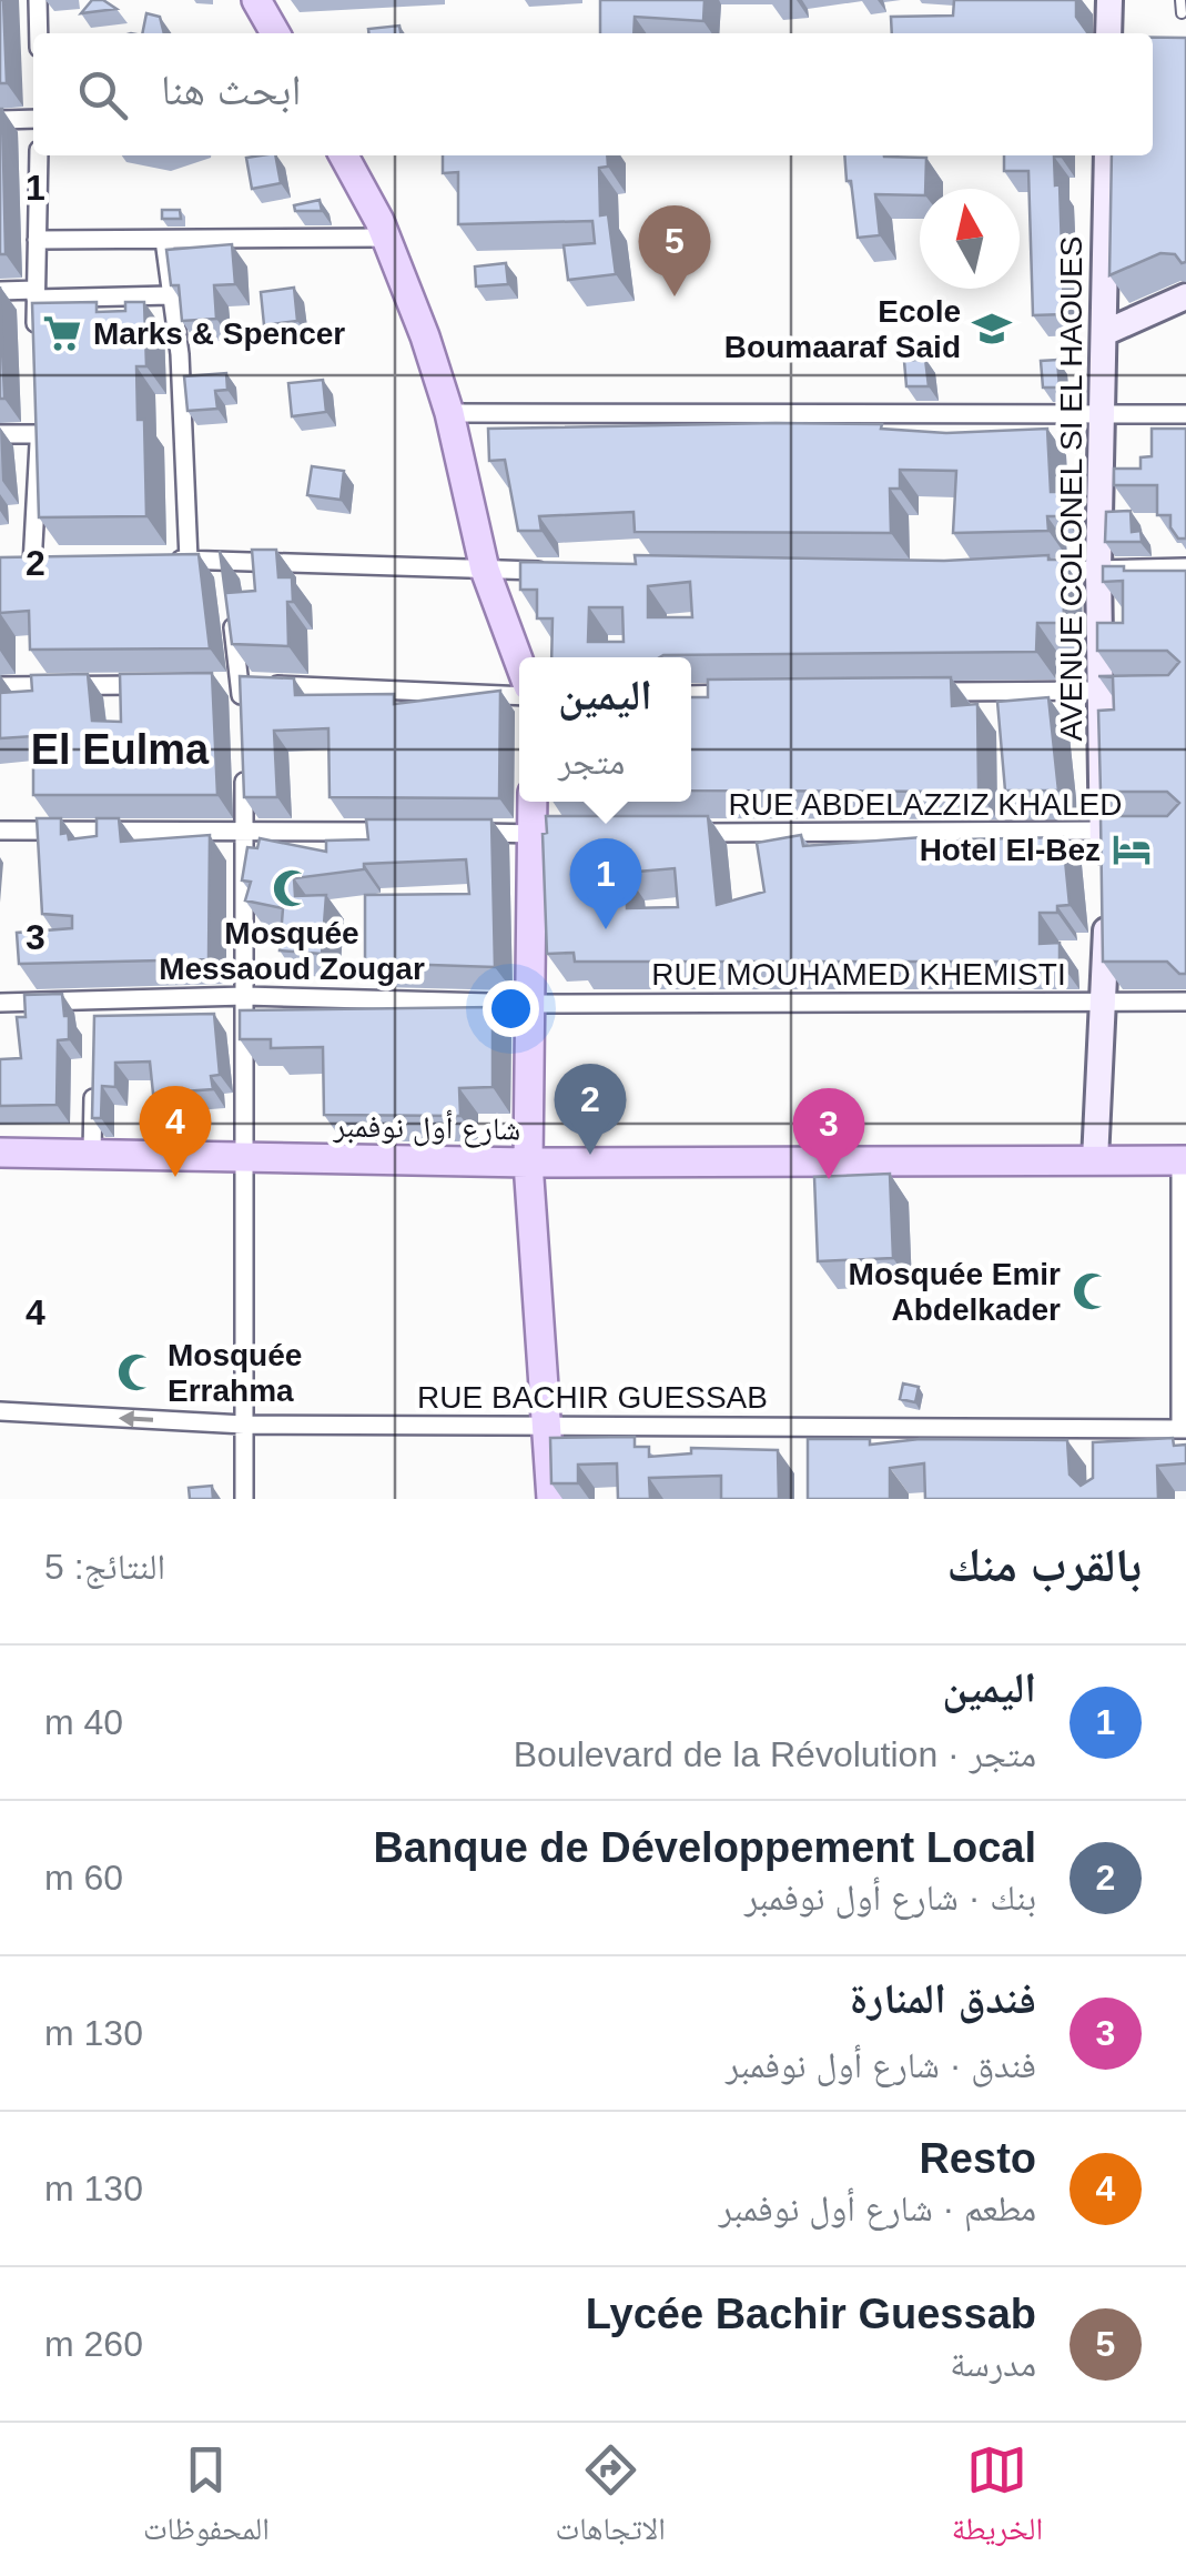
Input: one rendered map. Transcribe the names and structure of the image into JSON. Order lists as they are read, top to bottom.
{
  "streets": {
    "main road": ["AVENUE COLONEL SI EL HAOUES", "شارع أول نوفمبر"],
    "street": ["RUE ABDELAZZIZ KHALED", "RUE MOUHAMED KHEMISTI", "RUE BACHIR GUESSAB"]
  },
  "crossings": [
    ["AVENUE COLONEL SI EL HAOUES", "RUE ABDELAZZIZ KHALED"],
    ["AVENUE COLONEL SI EL HAOUES", "RUE MOUHAMED KHEMISTI"],
    ["AVENUE COLONEL SI EL HAOUES", "شارع أول نوفمبر"]
  ],
  "districts": ["El Eulma"],
  "places": {
    "school or university": ["Ecole Boumaaraf Said"],
    "supermarket": ["Marks & Spencer"],
    "hotel": ["Hotel El-Bez"],
    "mosque": ["Mosquée Messaoud Zougar", "Mosquée Emir Abdelkader", "Mosquée Errahma"]
  },
  "north": "top",
  "page": {
    "search": "ابحث هنا",
    "pins": [
      "5",
      "1",
      "2",
      "4",
      "3"
    ],
    "popup": ["اليمين", "متجر"],
    "heading": ["بالقرب منك", "النتائج: 5"],
    "list": [
      {
        "mark": "1",
        "name": "اليمين",
        "note": "متجر · Boulevard de la Révolution",
        "value": "40 m"
      },
      {
        "mark": "2",
        "name": "Banque de Développement Local",
        "note": "بنك · شارع أول نوفمبر",
        "value": "60 m"
      },
      {
        "mark": "3",
        "name": "فندق المنارة",
        "note": "فندق · شارع أول نوفمبر",
        "value": "130 m"
      },
      {
        "mark": "4",
        "name": "Resto",
        "note": "مطعم · شارع أول نوفمبر",
        "value": "130 m"
      },
      {
        "mark": "5",
        "name": "Lycée Bachir Guessab",
        "note": "مدرسة",
        "value": "260 m"
      }
    ],
    "nav": ["الخريطة", "الاتجاهات", "المحفوظات"]
  },
  "grid": {
    "rows": [
      "1",
      "2",
      "3",
      "4"
    ]
  }
}
